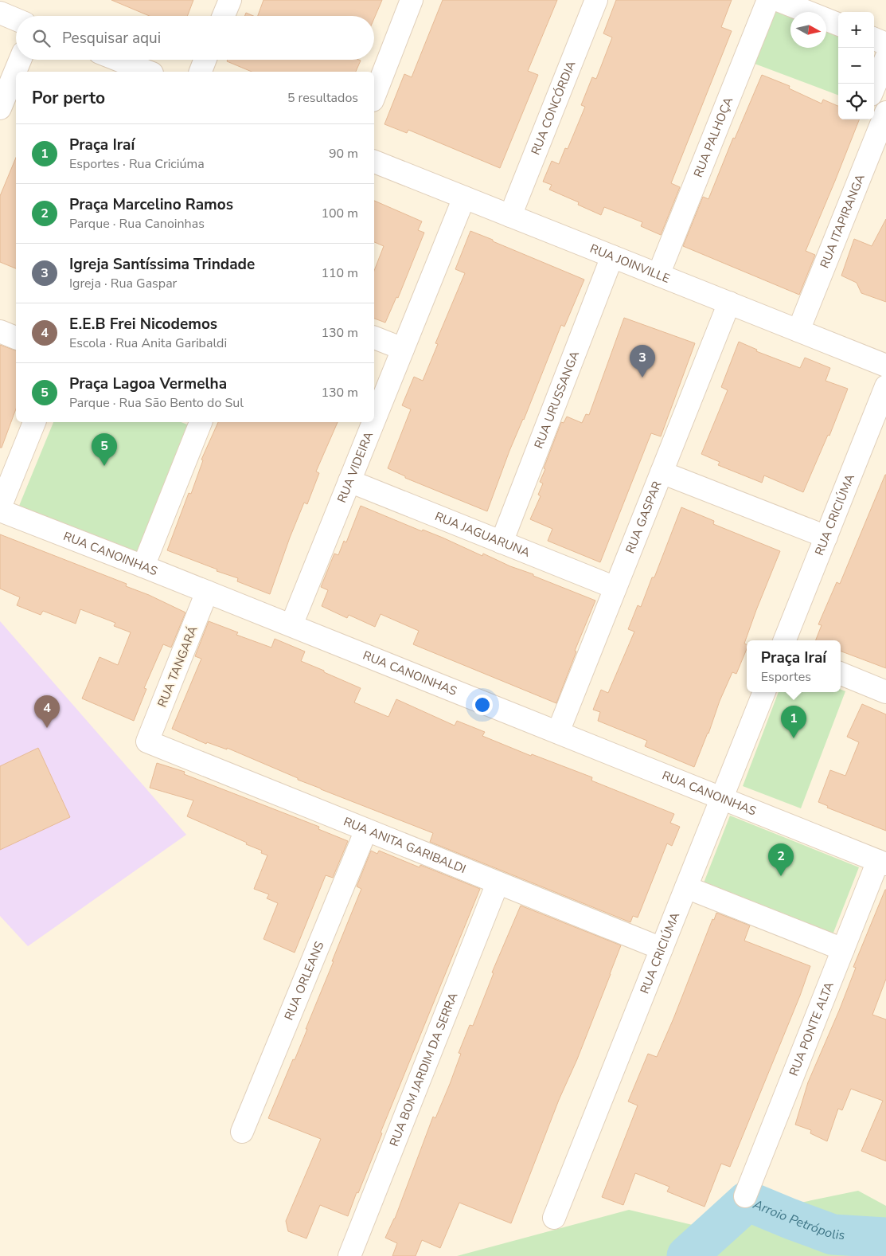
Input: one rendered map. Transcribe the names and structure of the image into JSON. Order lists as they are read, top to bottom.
{
  "streets": {
    "street": [
      "RUA CONCÓRDIA",
      "RUA PALHOÇA",
      "RUA ITAPIRANGA",
      "RUA JOINVILLE",
      "RUA URUSSANGA",
      "RUA VIDEIRA",
      "RUA CRICIÚMA",
      "RUA GASPAR",
      "RUA JAGUARUNA",
      "RUA CANOINHAS",
      "RUA TANGARÁ",
      "RUA ANITA GARIBALDI",
      "RUA ORLEANS",
      "RUA PONTE ALTA",
      "RUA BOM JARDIM DA SERRA"
    ]
  },
  "crossings": [
    ["RUA CONCÓRDIA", "RUA JOINVILLE"],
    ["RUA PALHOÇA", "RUA JOINVILLE"],
    ["RUA ITAPIRANGA", "RUA JOINVILLE"],
    ["RUA JOINVILLE", "RUA URUSSANGA"],
    ["RUA JOINVILLE", "RUA VIDEIRA"],
    ["RUA JOINVILLE", "RUA GASPAR"],
    ["RUA URUSSANGA", "RUA JAGUARUNA"],
    ["RUA VIDEIRA", "RUA JAGUARUNA"],
    ["RUA VIDEIRA", "RUA CANOINHAS"],
    ["RUA CRICIÚMA", "RUA CANOINHAS"],
    ["RUA CRICIÚMA", "RUA ANITA GARIBALDI"],
    ["RUA GASPAR", "RUA JAGUARUNA"],
    ["RUA GASPAR", "RUA CANOINHAS"],
    ["RUA CANOINHAS", "RUA TANGARÁ"],
    ["RUA CANOINHAS", "RUA PONTE ALTA"],
    ["RUA TANGARÁ", "RUA ANITA GARIBALDI"],
    ["RUA ANITA GARIBALDI", "RUA ORLEANS"],
    ["RUA ANITA GARIBALDI", "RUA BOM JARDIM DA SERRA"]
  ],
  "water": ["Arroio Petrópolis"],
  "north": "right",
  "page": {
    "map_buttons": ["+", "−"],
    "search": "Pesquisar aqui",
    "heading": ["Por perto", "5 resultados"],
    "list": [
      {
        "mark": "1",
        "name": "Praça Iraí",
        "note": "Esportes · Rua Criciúma",
        "value": "90 m"
      },
      {
        "mark": "2",
        "name": "Praça Marcelino Ramos",
        "note": "Parque · Rua Canoinhas",
        "value": "100 m"
      },
      {
        "mark": "3",
        "name": "Igreja Santíssima Trindade",
        "note": "Igreja · Rua Gaspar",
        "value": "110 m"
      },
      {
        "mark": "4",
        "name": "E.E.B Frei Nicodemos",
        "note": "Escola · Rua Anita Garibaldi",
        "value": "130 m"
      },
      {
        "mark": "5",
        "name": "Praça Lagoa Vermelha",
        "note": "Parque · Rua São Bento do Sul",
        "value": "130 m"
      }
    ],
    "pins": [
      "3",
      "5",
      "4",
      "1",
      "2"
    ],
    "popup": ["Praça Iraí", "Esportes"]
  }
}
